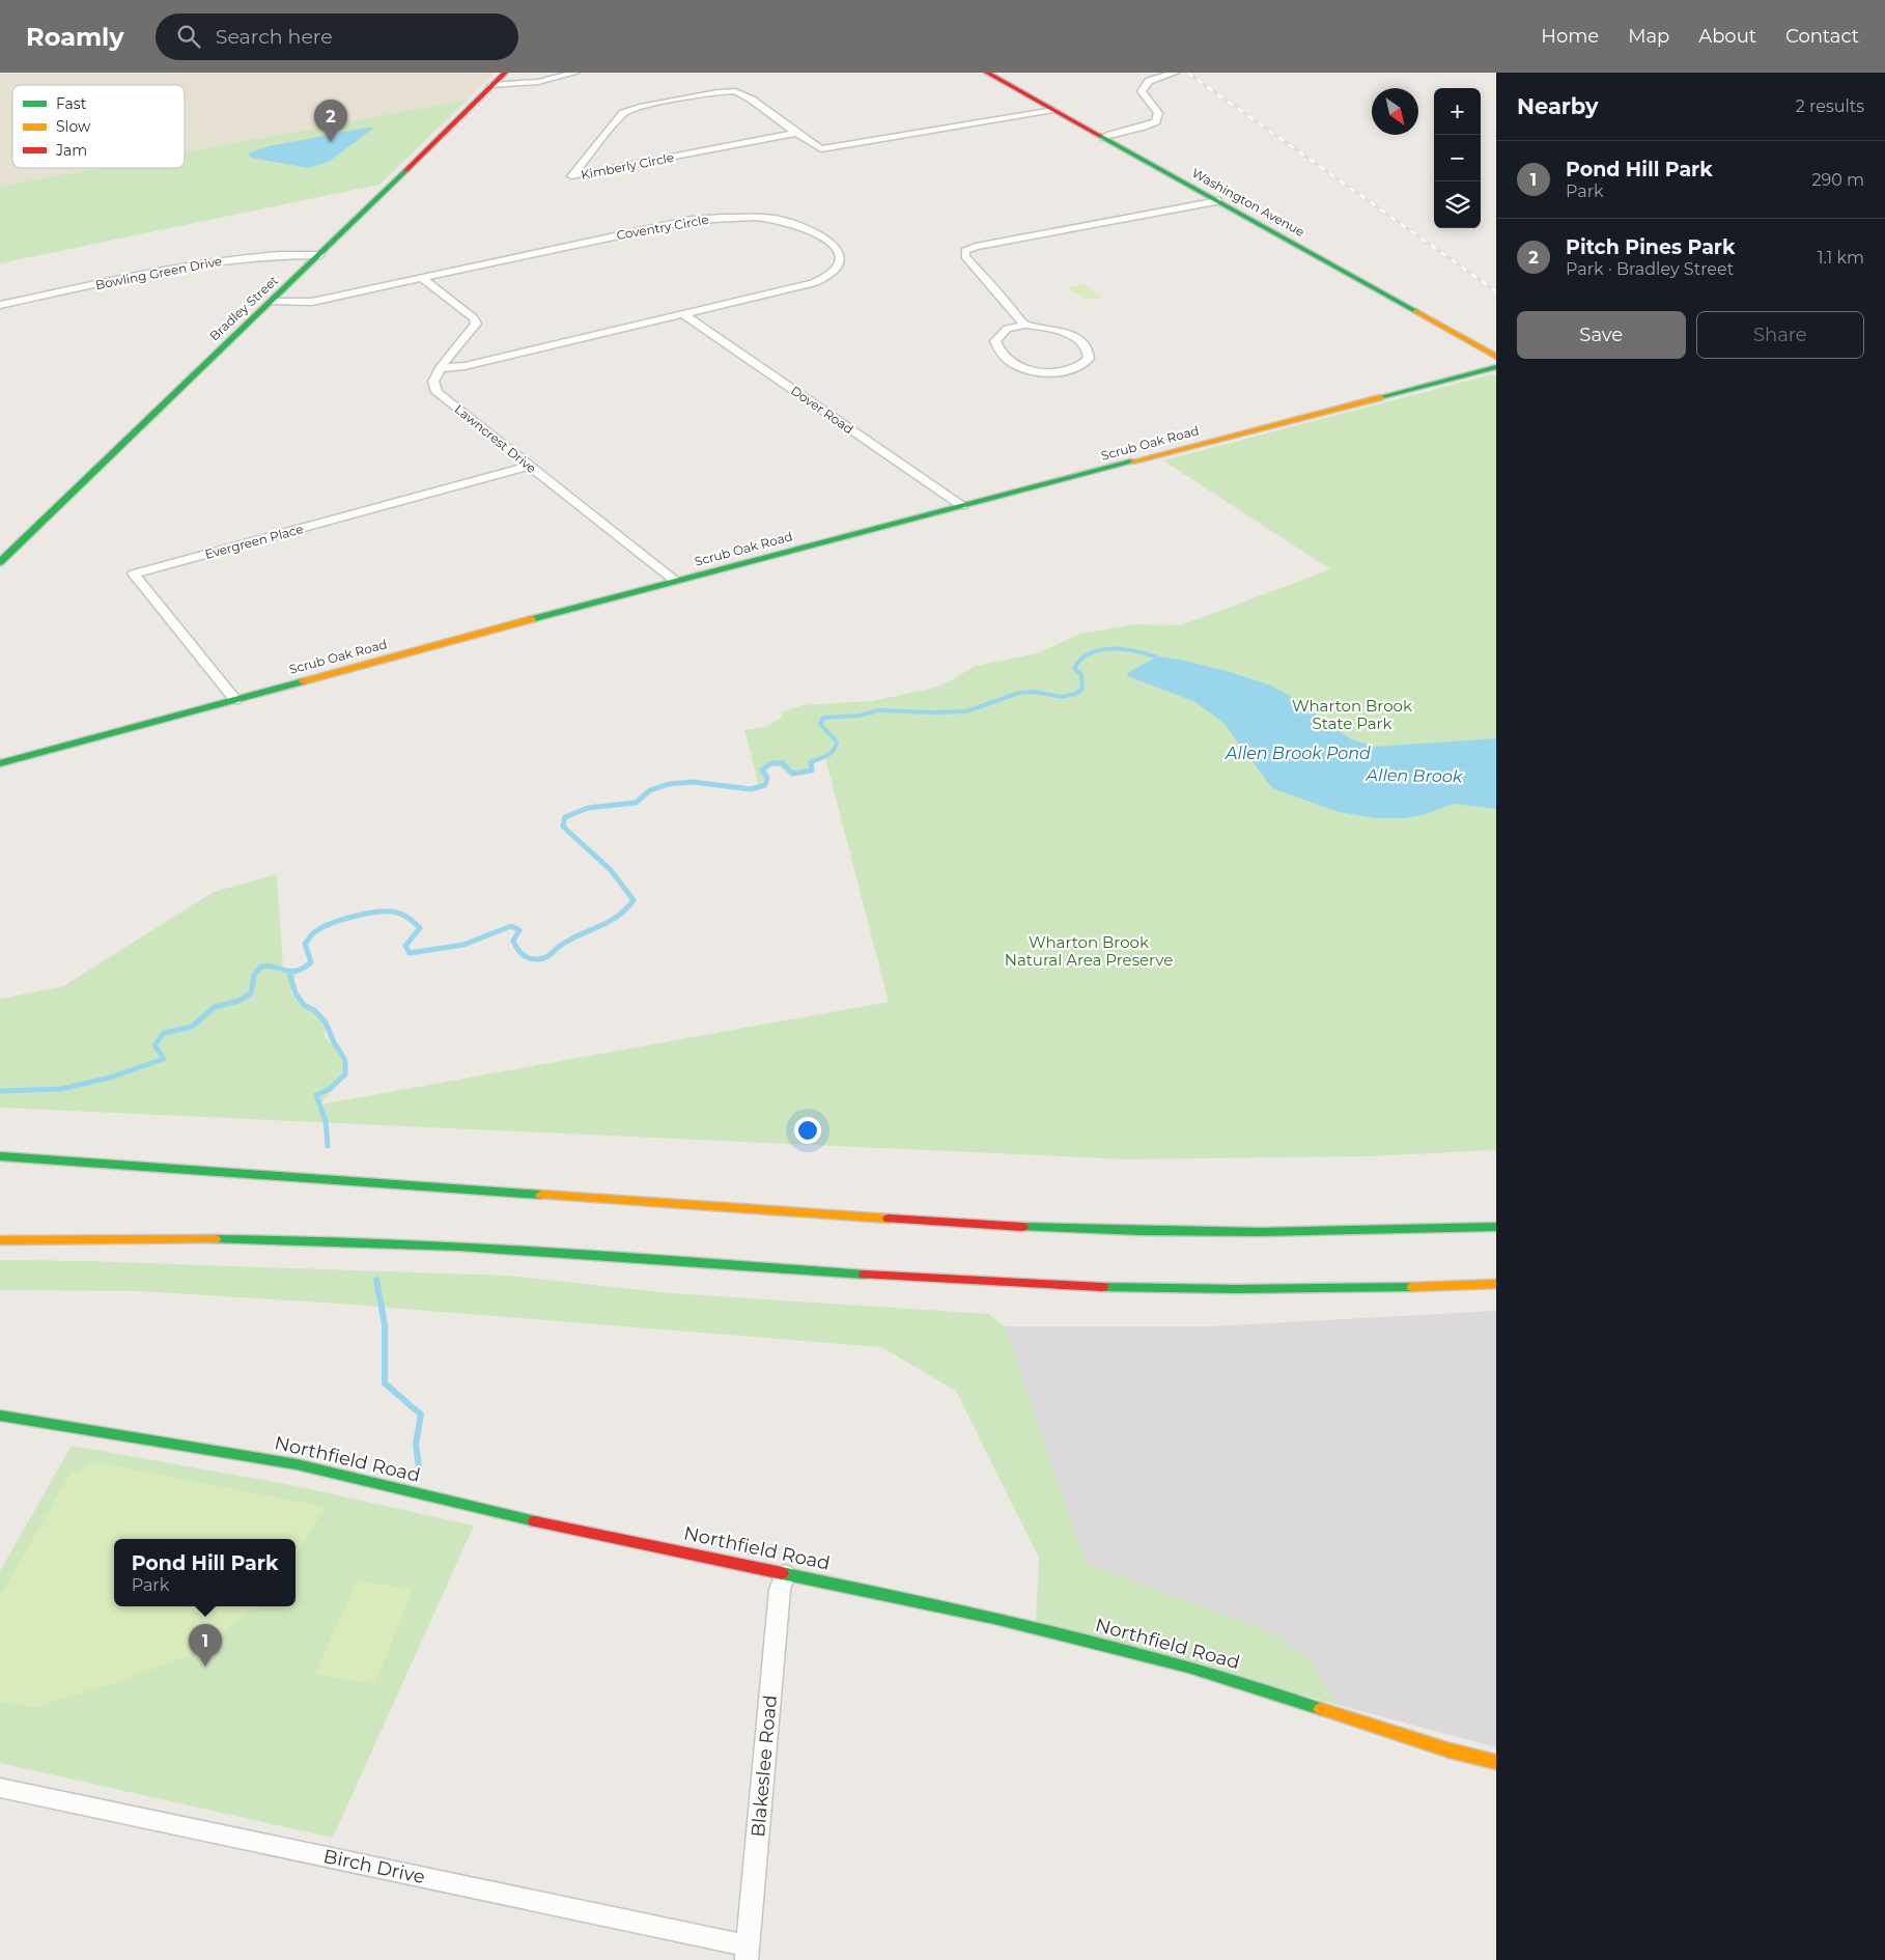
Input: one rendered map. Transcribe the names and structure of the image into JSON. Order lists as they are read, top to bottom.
{
  "streets": {
    "main road": [
      "Washington Avenue",
      "Bradley Street",
      "Scrub Oak Road",
      "Northfield Road"
    ],
    "street": [
      "Kimberly Circle",
      "Coventry Circle",
      "Bowling Green Drive",
      "Dover Road",
      "Lawncrest Drive",
      "Evergreen Place",
      "Blakeslee Road",
      "Birch Drive"
    ]
  },
  "crossings": [
    ["Kimberly Circle", "Washington Avenue"],
    ["Coventry Circle", "Bradley Street"],
    ["Coventry Circle", "Dover Road"],
    ["Coventry Circle", "Lawncrest Drive"],
    ["Bowling Green Drive", "Bradley Street"],
    ["Dover Road", "Scrub Oak Road"],
    ["Lawncrest Drive", "Scrub Oak Road"],
    ["Lawncrest Drive", "Evergreen Place"],
    ["Scrub Oak Road", "Evergreen Place"],
    ["Northfield Road", "Blakeslee Road"],
    ["Blakeslee Road", "Birch Drive"]
  ],
  "water": ["Allen Brook Pond", "Allen Brook"],
  "parks": ["Wharton Brook State Park", "Wharton Brook Natural Area Preserve"],
  "legend": ["Fast", "Slow", "Jam"],
  "north": "bottom right",
  "page": {
    "header": "Roamly",
    "search": "Search here",
    "nav": [
      "Home",
      "Map",
      "About",
      "Contact"
    ],
    "heading": ["Nearby", "2 results"],
    "map_buttons": ["+", "−"],
    "pins": ["2", "1"],
    "list": [
      {
        "mark": "1",
        "name": "Pond Hill Park",
        "note": "Park",
        "value": "290 m"
      },
      {
        "mark": "2",
        "name": "Pitch Pines Park",
        "note": "Park · Bradley Street",
        "value": "1.1 km"
      }
    ],
    "buttons": ["Save", "Share"],
    "popup": ["Pond Hill Park", "Park"]
  }
}
